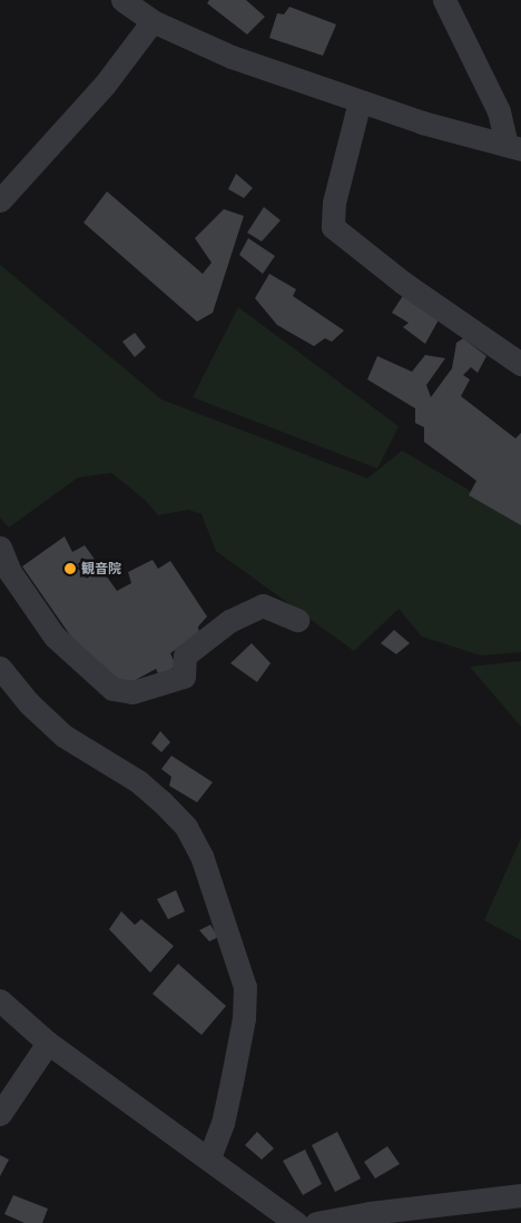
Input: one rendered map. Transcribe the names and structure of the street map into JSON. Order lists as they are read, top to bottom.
{
  "places": ["観音院"]
}
